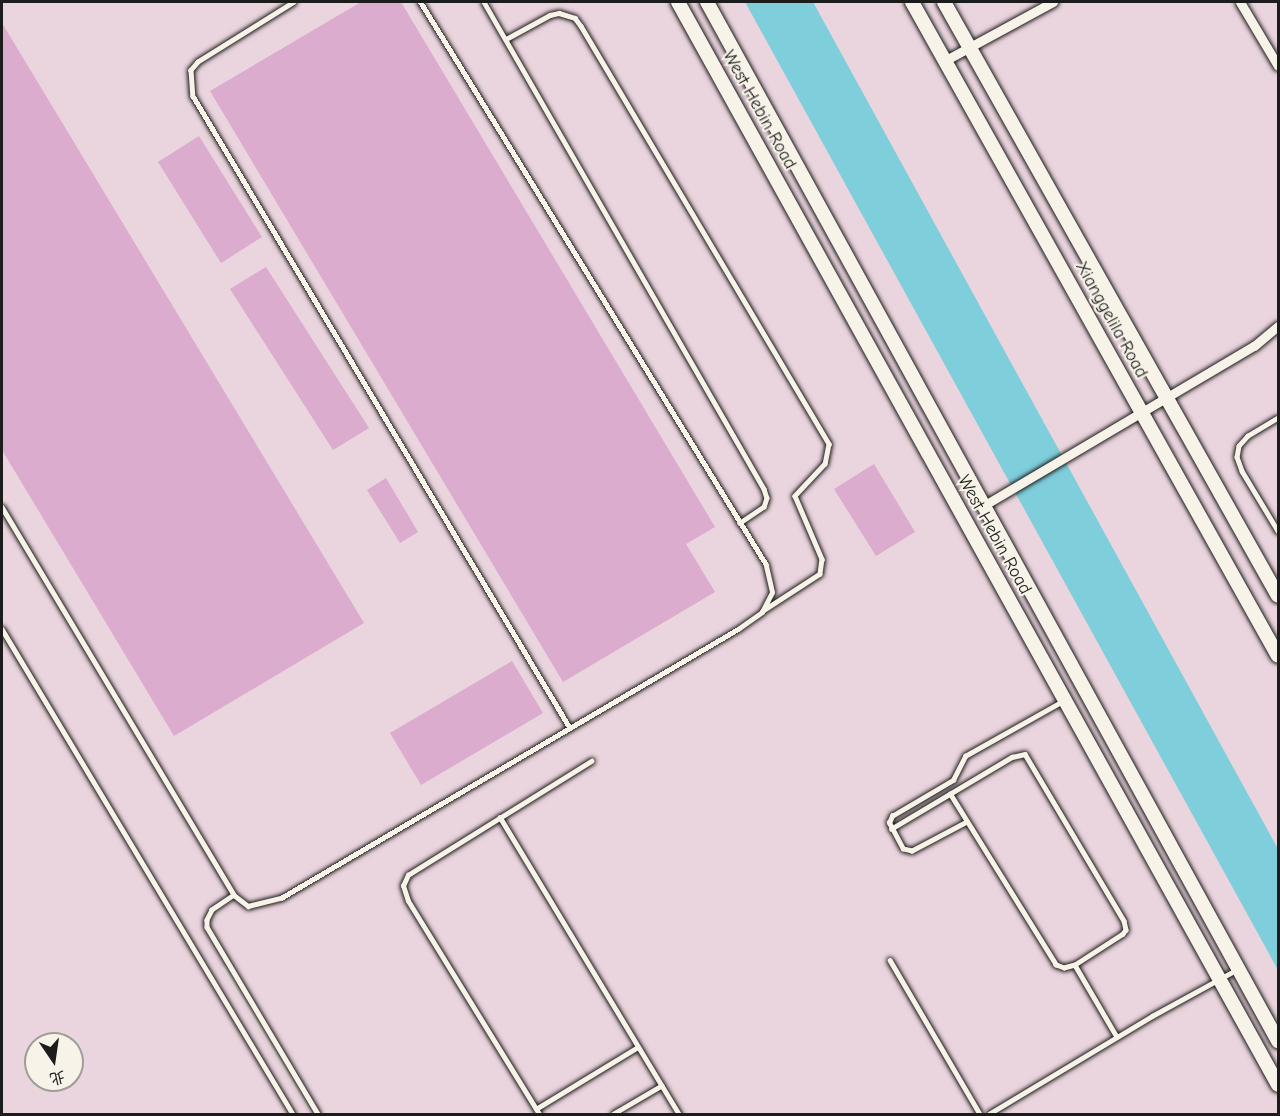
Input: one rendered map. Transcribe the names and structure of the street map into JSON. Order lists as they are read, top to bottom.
{
  "streets": {
    "street": ["West Hebin Road", "Xianggelila Road"]
  },
  "north": "bottom"
}
